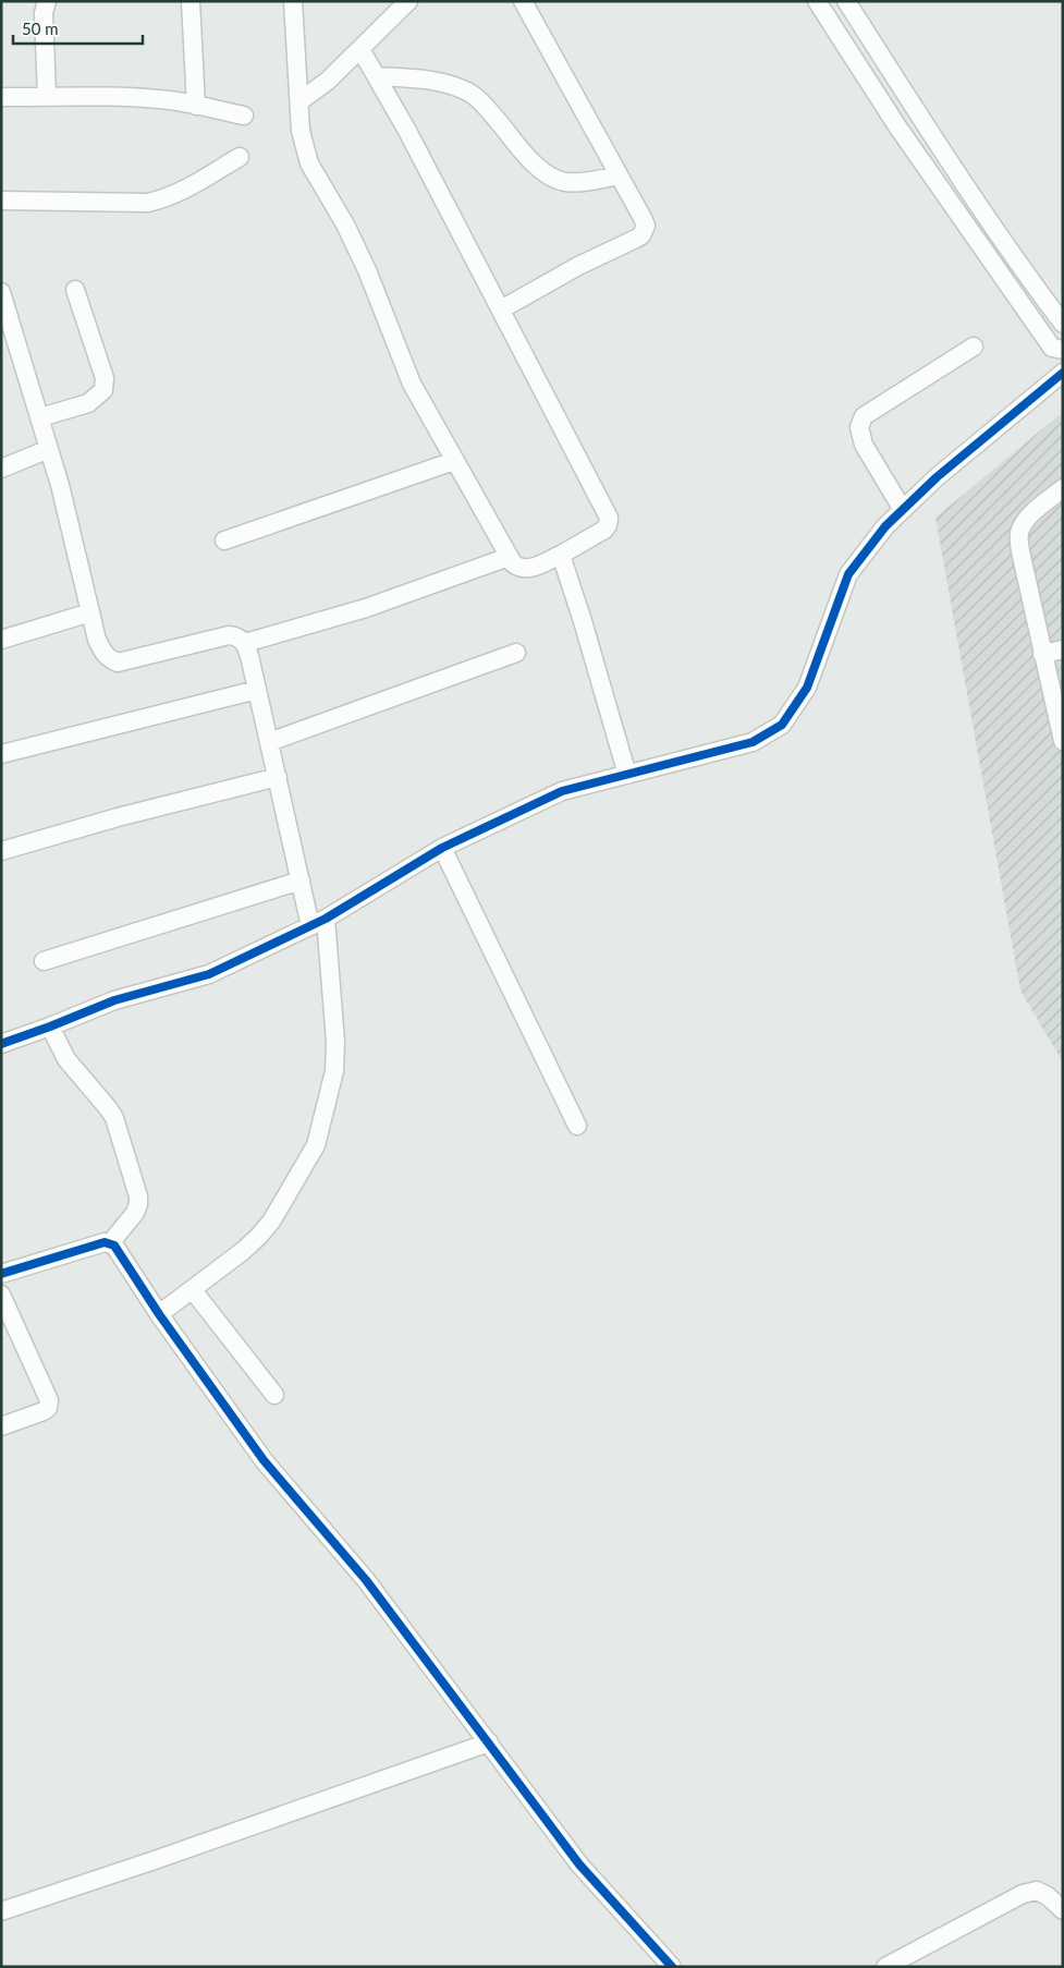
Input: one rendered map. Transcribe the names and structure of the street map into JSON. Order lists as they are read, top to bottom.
{
  "scale_bar": "50 m"
}
